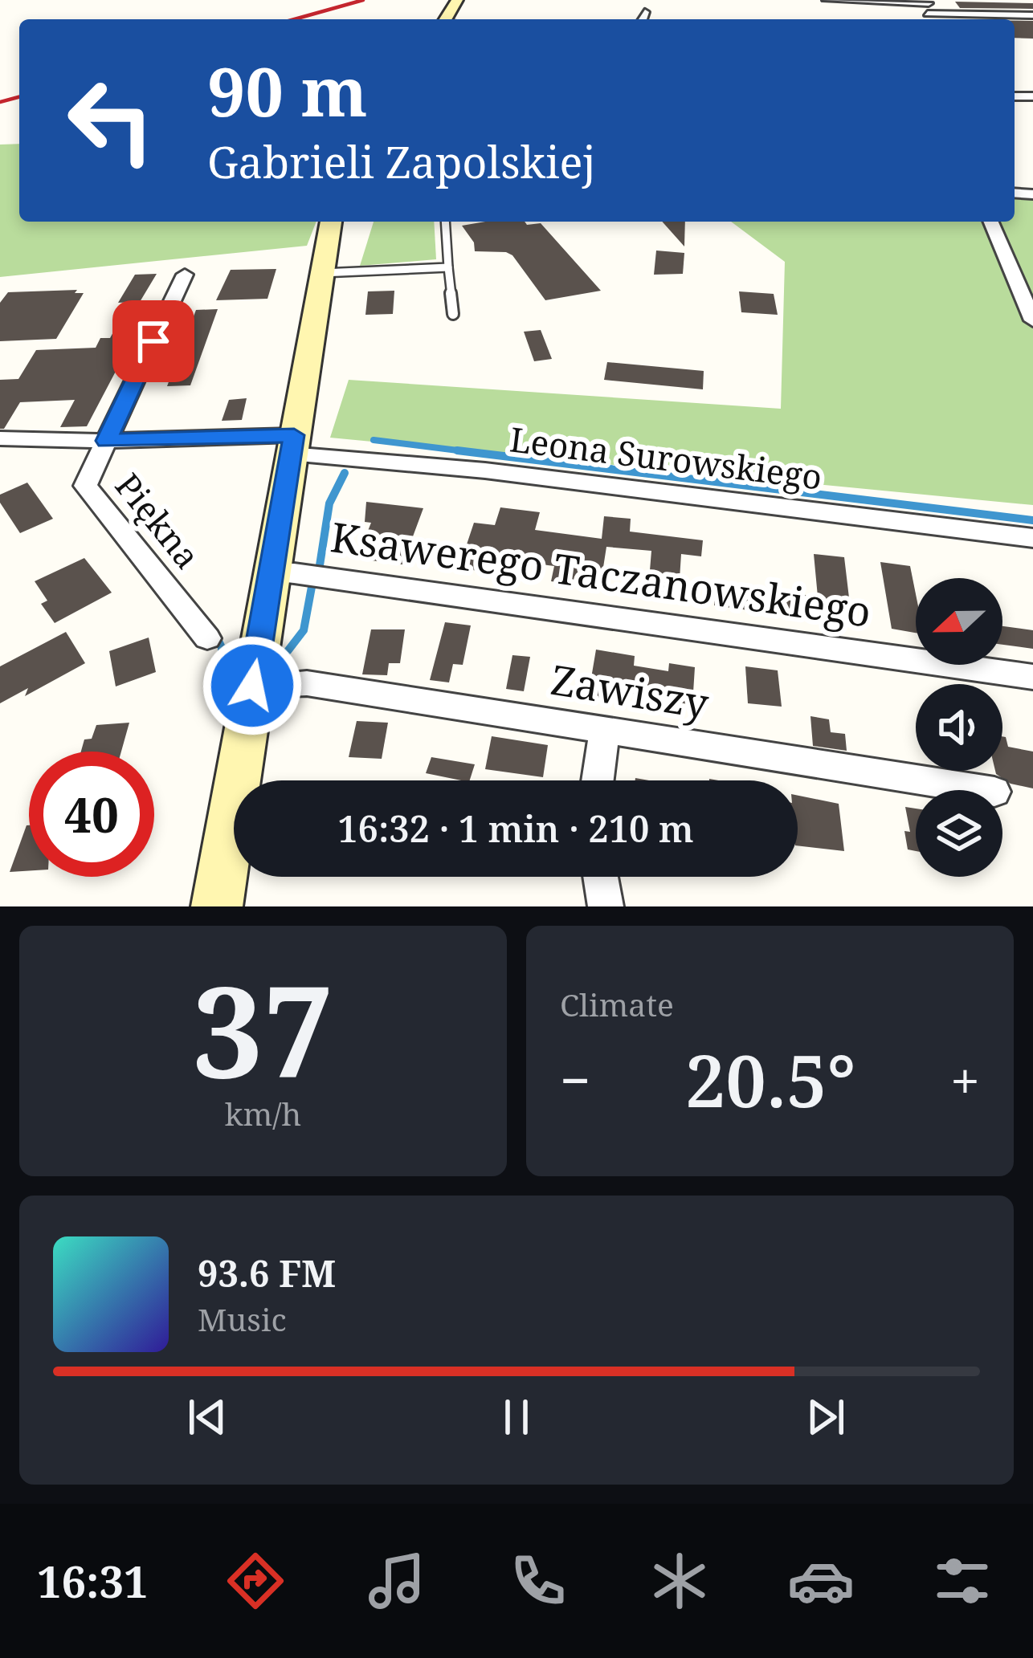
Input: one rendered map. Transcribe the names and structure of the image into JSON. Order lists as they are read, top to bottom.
{
  "streets": {
    "street": [
      "Leona Surowskiego",
      "Piękna",
      "Ksawerego Taczanowskiego",
      "Zawiszy"
    ]
  },
  "crossings": [
    ["Leona Surowskiego", "Piękna"]
  ],
  "north": "left",
  "page": {
    "turn": ["90 m", "Gabrieli Zapolskiej"],
    "limit": "40",
    "trip": "16:32 · 1 min · 210 m",
    "tile": [
      ["37", "km/h"],
      "Climate"
    ],
    "heat": ["−", "20.5°", "+"],
    "song": ["93.6 FM", "Music"],
    "tabs": "16:31"
  }
}
